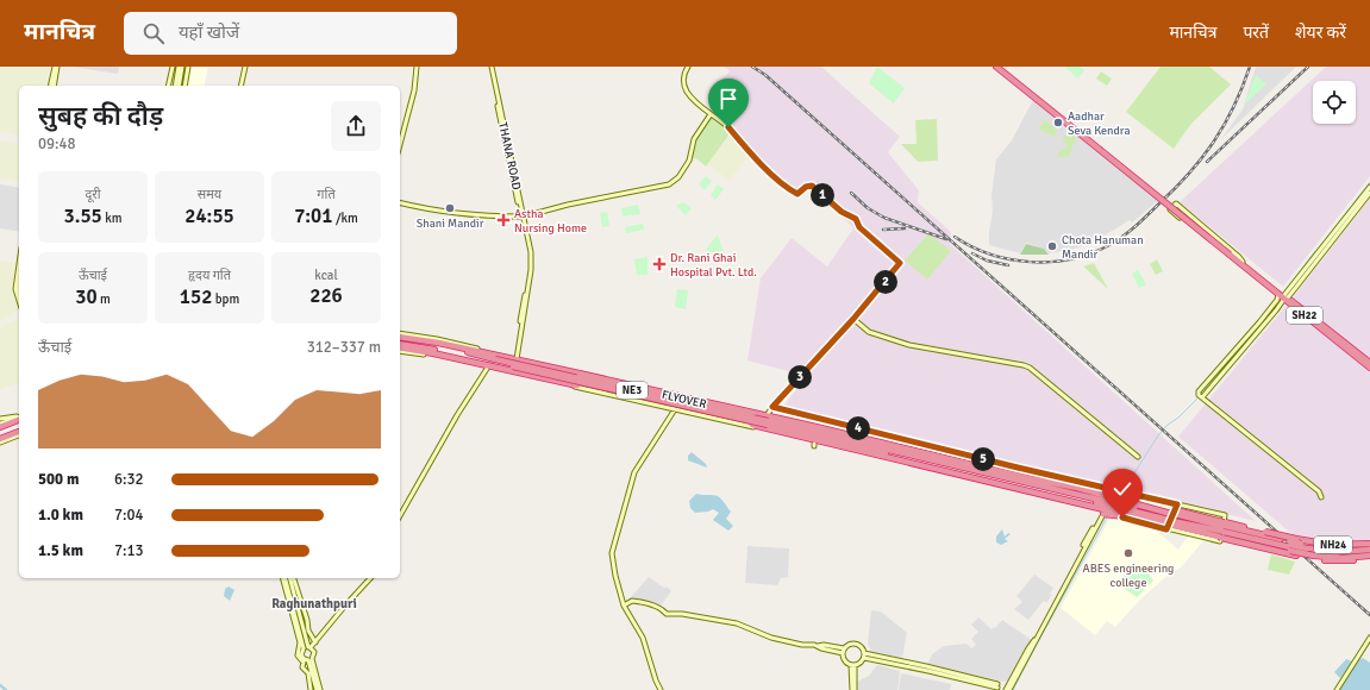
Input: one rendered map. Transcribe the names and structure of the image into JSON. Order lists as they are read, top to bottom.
{
  "streets": {
    "highway": [
      "SH22",
      "NE3",
      "FLYOVER",
      "NH24"
    ],
    "street": ["THANA ROAD"]
  },
  "crossings": [
    ["THANA ROAD", "FLYOVER"],
    ["NE3", "FLYOVER"],
    ["NE3", "NH24"]
  ],
  "districts": ["Raghunathpuri"],
  "places": {
    "other": [
      "Aadhar Seva Kendra",
      "Shani Mandir",
      "Chota Hanuman Mandir",
      "ABES engineering college"
    ],
    "health": ["Astha Nursing Home", "Dr. Rani Ghai Hospital Pvt. Ltd."]
  },
  "page": {
    "header": "मानचित्र",
    "search": "यहाँ खोजें",
    "nav": ["मानचित्र", "परतें", "शेयर करें"],
    "heading": ["सुबह की दौड़", "09:48"],
    "stats": [
      ["दूरी", "3.55 km"],
      ["समय", "24:55"],
      ["गति", "7:01 /km"],
      ["ऊँचाई", "30 m"],
      ["हृदय गति", "152 bpm"],
      ["kcal", "226"]
    ],
    "pins": [
      "1",
      "2",
      "3",
      "4",
      "5"
    ],
    "chart": ["ऊँचाई", "312–337 m"],
    "list": [
      {
        "name": "500 m",
        "note": "6:32"
      },
      {
        "name": "1.0 km",
        "note": "7:04"
      },
      {
        "name": "1.5 km",
        "note": "7:13"
      }
    ]
  }
}
